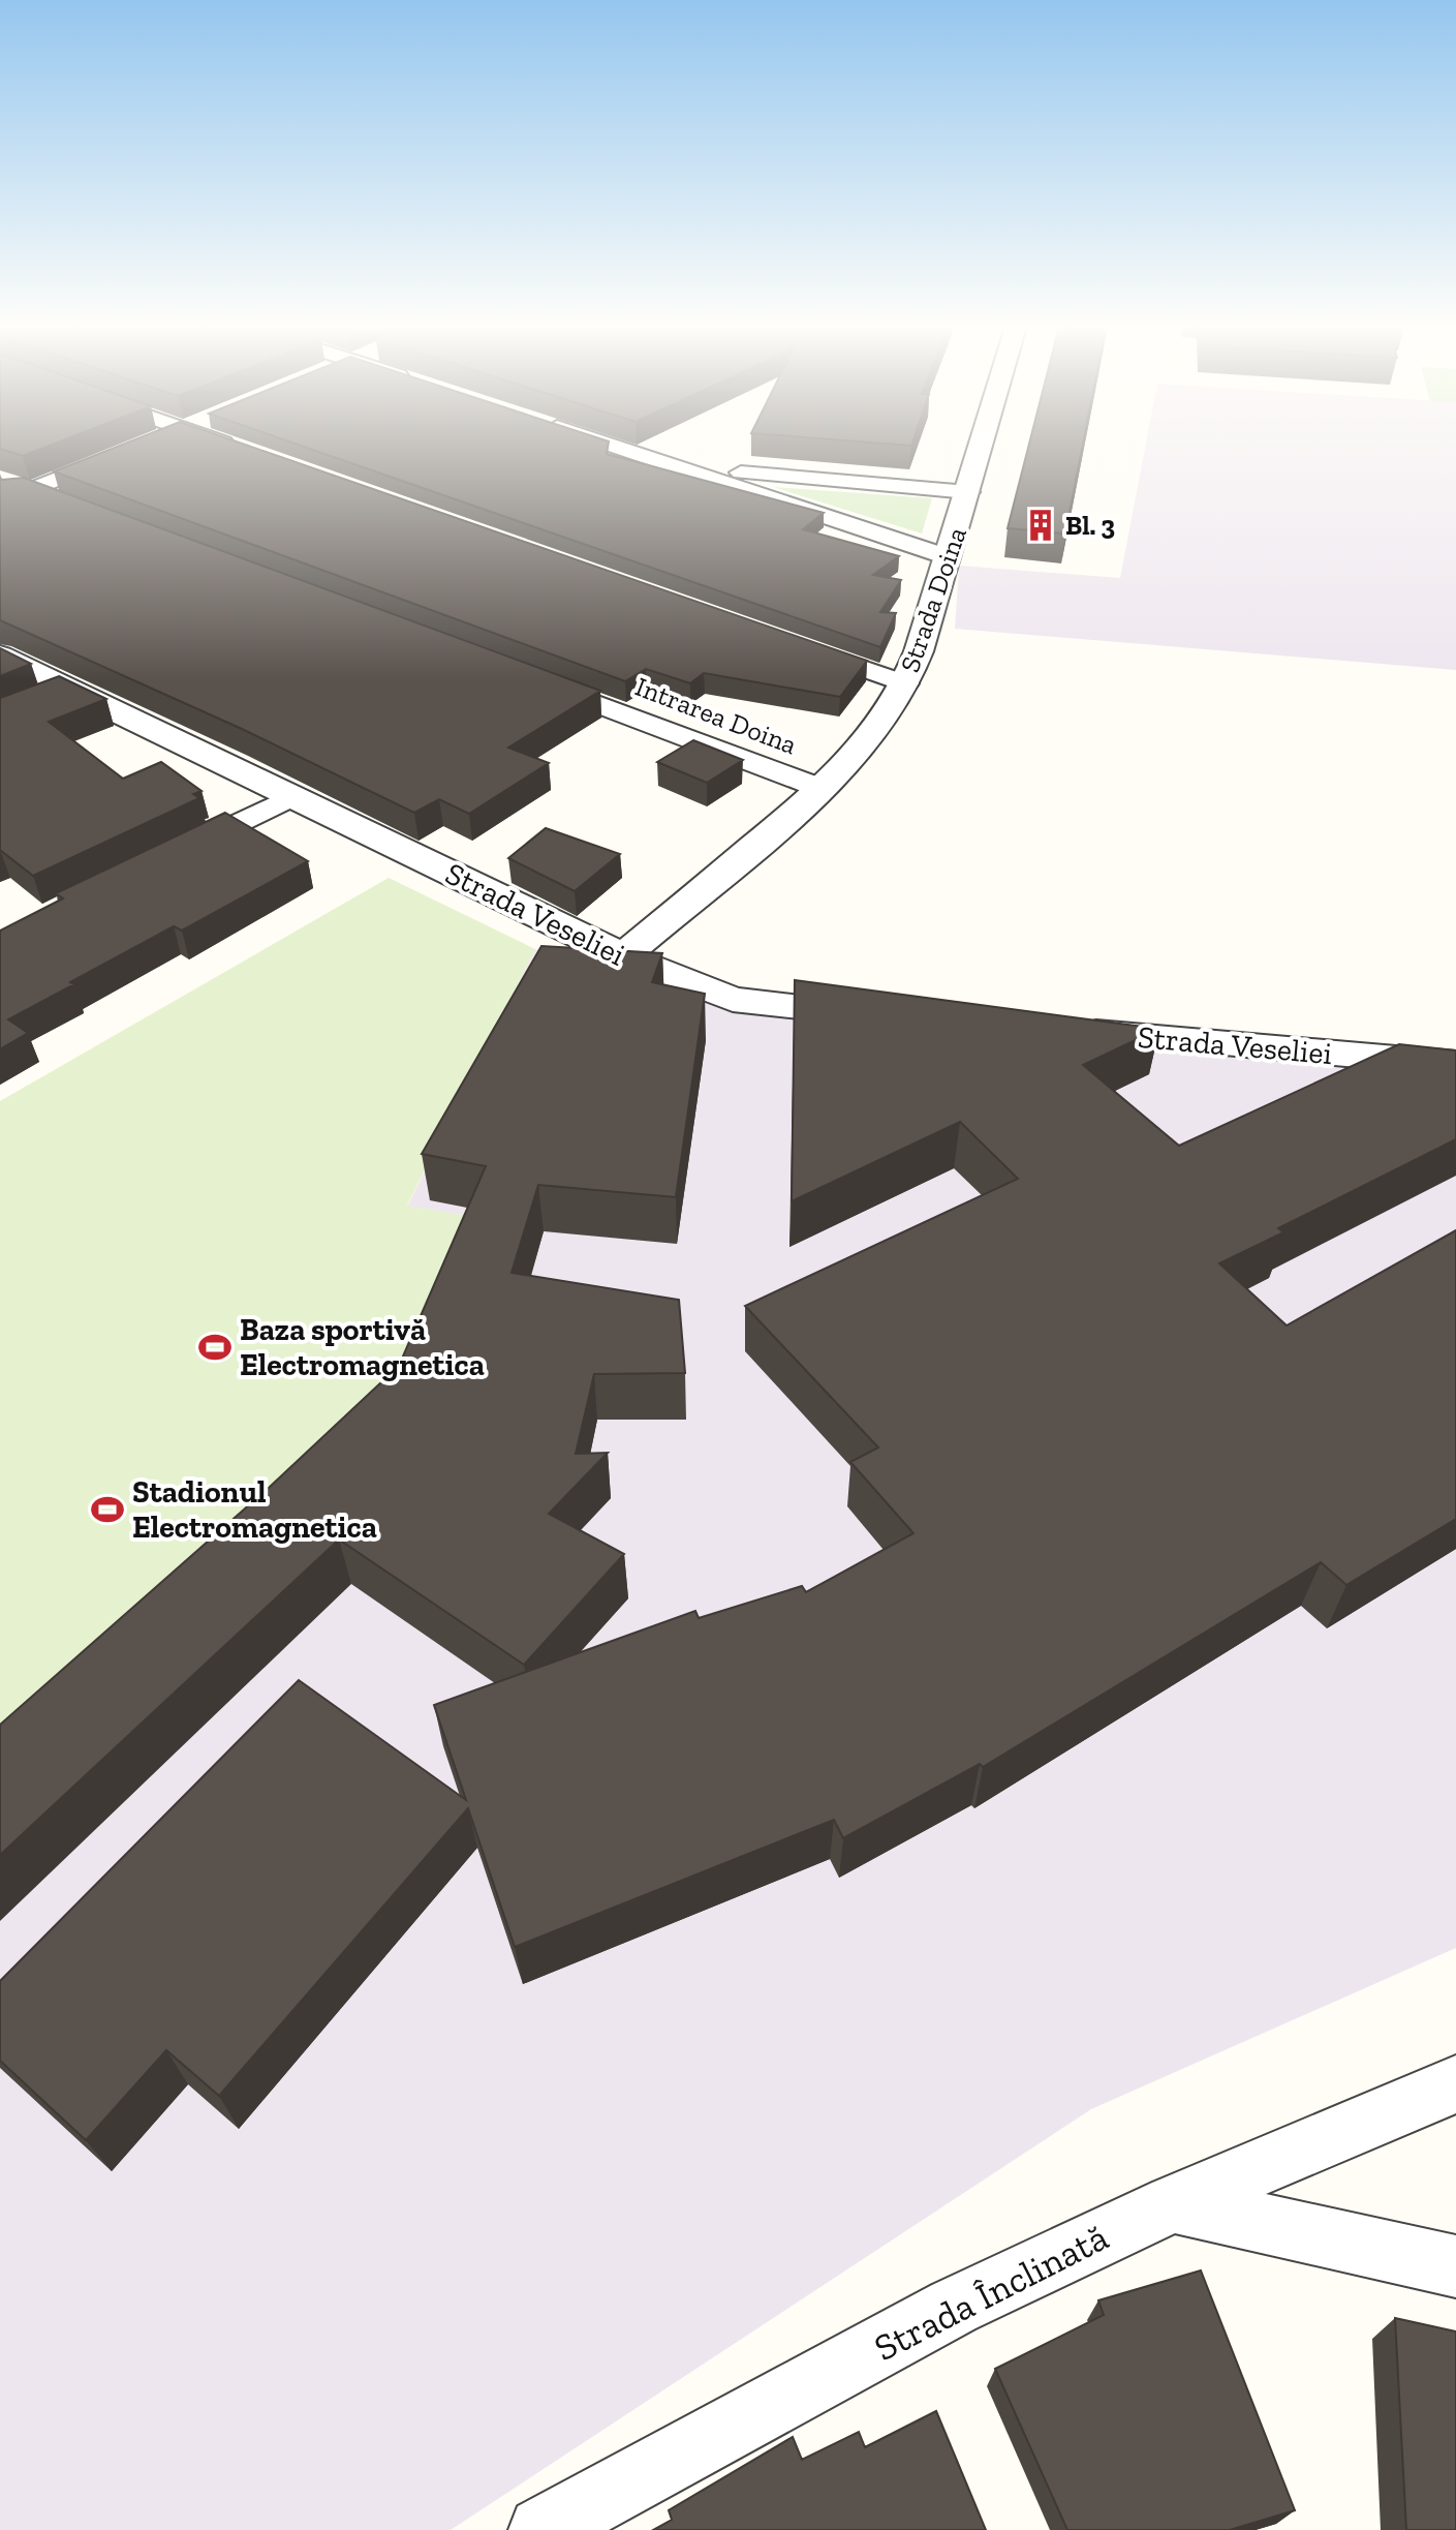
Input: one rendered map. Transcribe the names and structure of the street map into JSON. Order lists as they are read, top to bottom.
{
  "streets": {
    "street": [
      "Strada Doina",
      "Intrarea Doina",
      "Strada Veseliei",
      "Strada Înclinată"
    ]
  },
  "crossings": [
    ["Strada Doina", "Intrarea Doina"],
    ["Strada Doina", "Strada Veseliei"]
  ],
  "places": {
    "building": ["Bl. 3"],
    "sports": ["Baza sportivă Electromagnetica", "Stadionul Electromagnetica"]
  }
}
